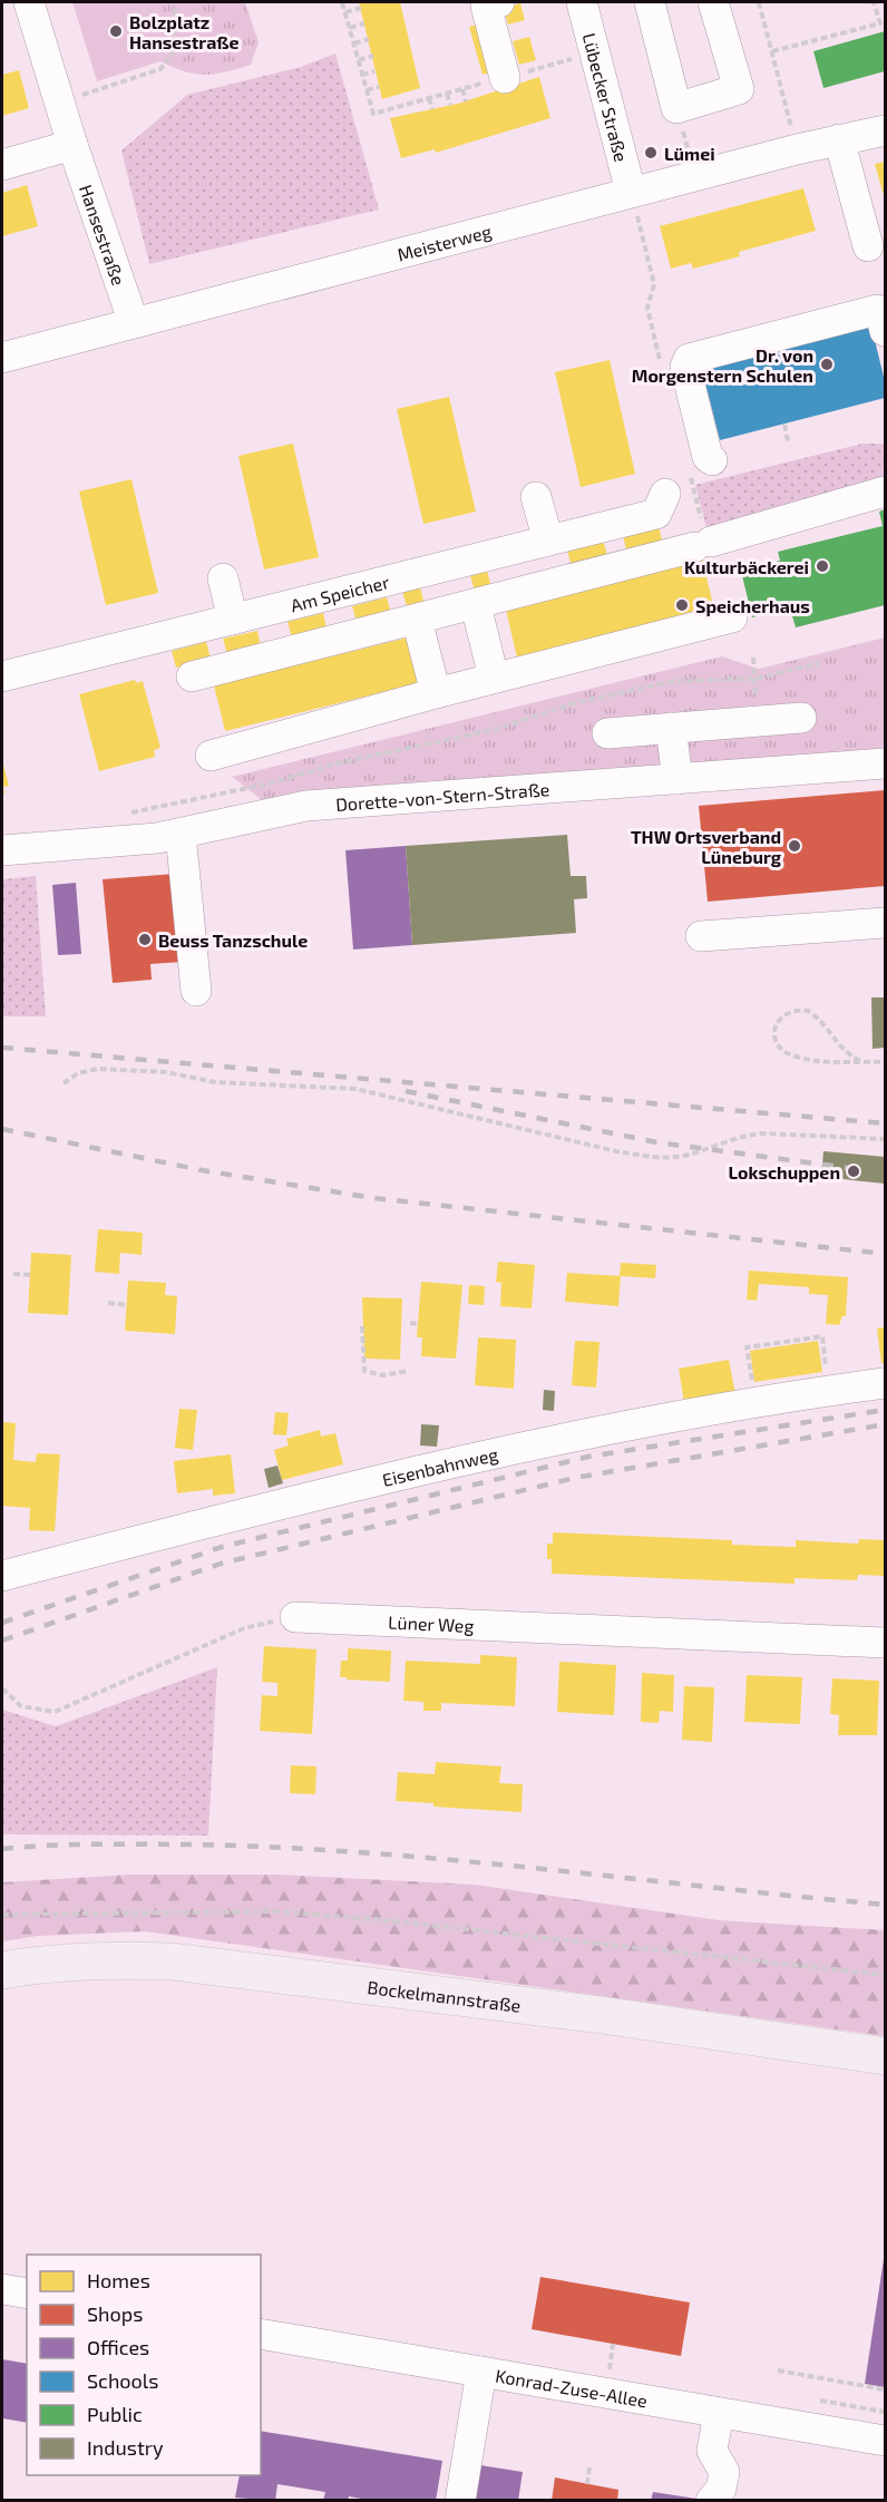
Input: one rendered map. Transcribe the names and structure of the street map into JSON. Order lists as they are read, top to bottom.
{
  "streets": {
    "main road": ["Bockelmannstraße"],
    "street": [
      "Lübecker Straße",
      "Hansestraße",
      "Meisterweg",
      "Am Speicher",
      "Dorette-von-Stern-Straße",
      "Eisenbahnweg",
      "Lüner Weg",
      "Konrad-Zuse-Allee"
    ]
  },
  "crossings": [
    ["Lübecker Straße", "Meisterweg"],
    ["Hansestraße", "Meisterweg"]
  ],
  "places": [
    "Bolzplatz Hansestraße",
    "Lümei",
    "Dr. von Morgenstern Schulen",
    "Kulturbäckerei",
    "Speicherhaus",
    "THW Ortsverband Lüneburg",
    "Beuss Tanzschule",
    "Lokschuppen"
  ],
  "legend": [
    "Homes",
    "Shops",
    "Offices",
    "Schools",
    "Public",
    "Industry"
  ]
}
